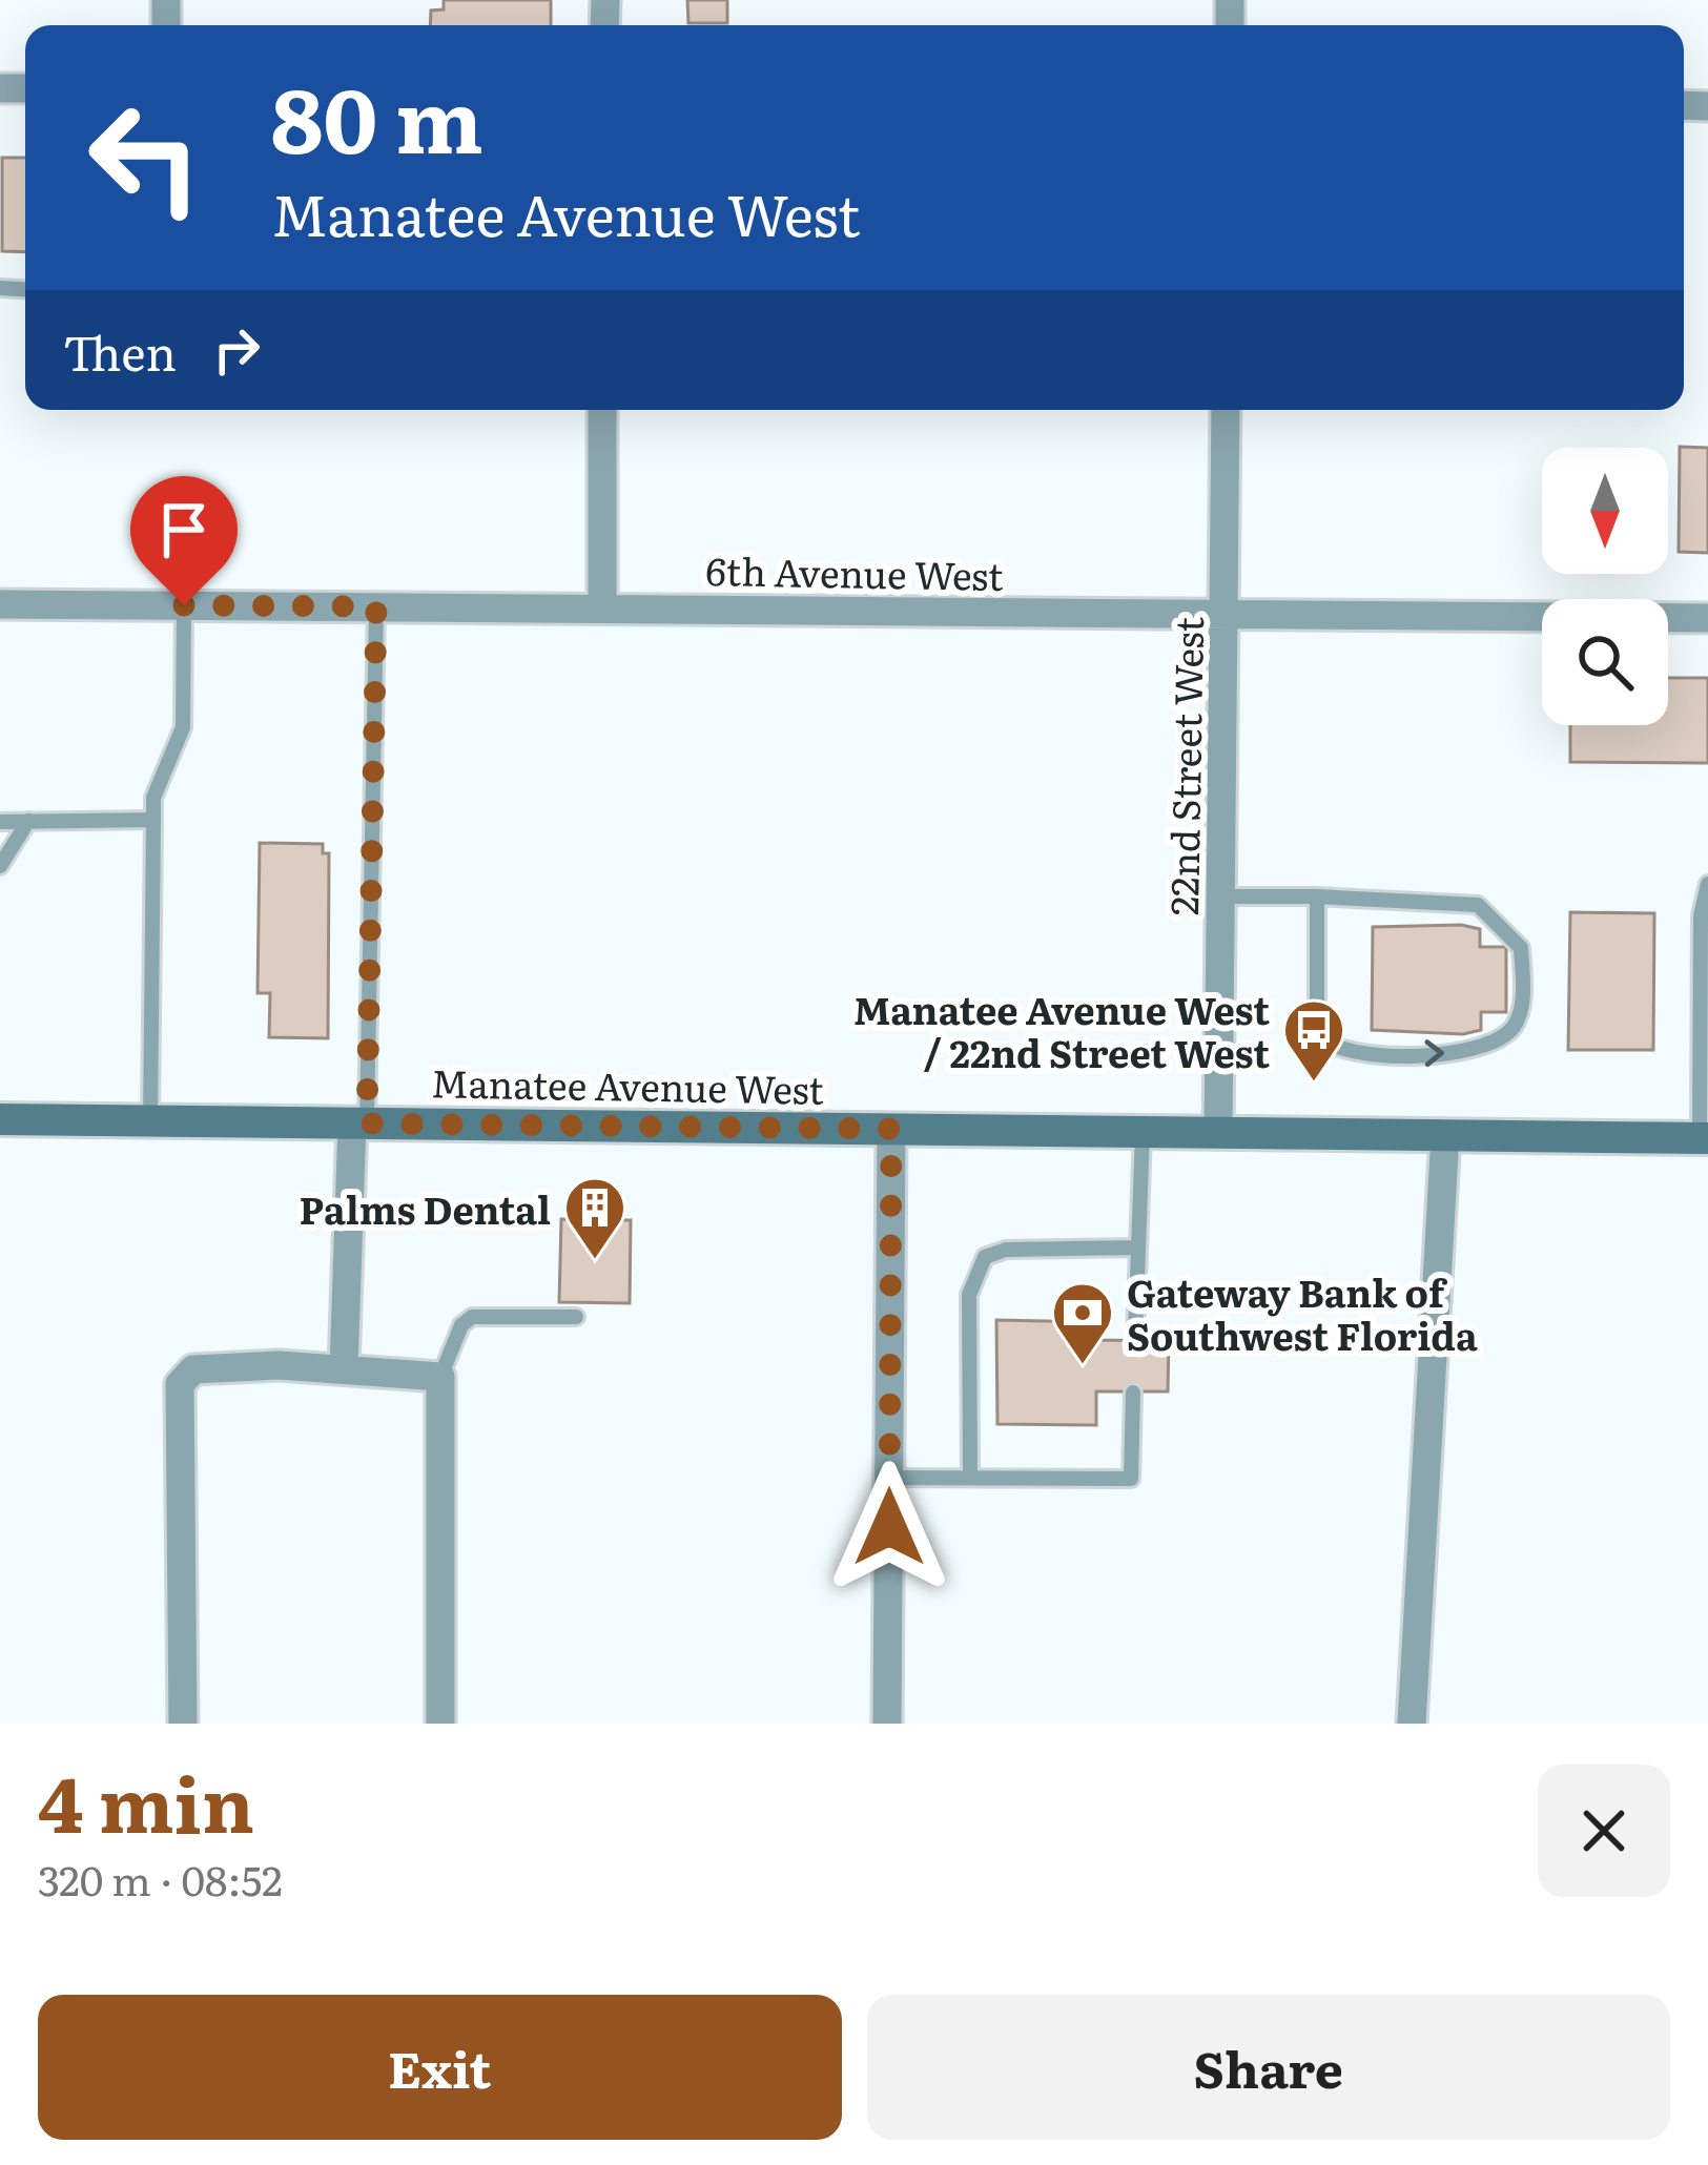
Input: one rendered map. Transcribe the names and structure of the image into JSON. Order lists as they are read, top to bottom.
{
  "streets": {
    "main road": ["Manatee Avenue West"],
    "street": ["6th Avenue West", "22nd Street West"]
  },
  "crossings": [
    ["6th Avenue West", "22nd Street West"],
    ["22nd Street West", "Manatee Avenue West"]
  ],
  "places": {
    "bus stop": ["Manatee Avenue West / 22nd Street West"],
    "building": ["Palms Dental"],
    "bank": ["Gateway Bank of Southwest Florida"]
  },
  "north": "bottom",
  "page": {
    "turn": ["80 m", "Manatee Avenue West"],
    "then": "Then",
    "heading": ["4 min", "320 m · 08:52"],
    "buttons": ["Exit", "Share"]
  }
}
